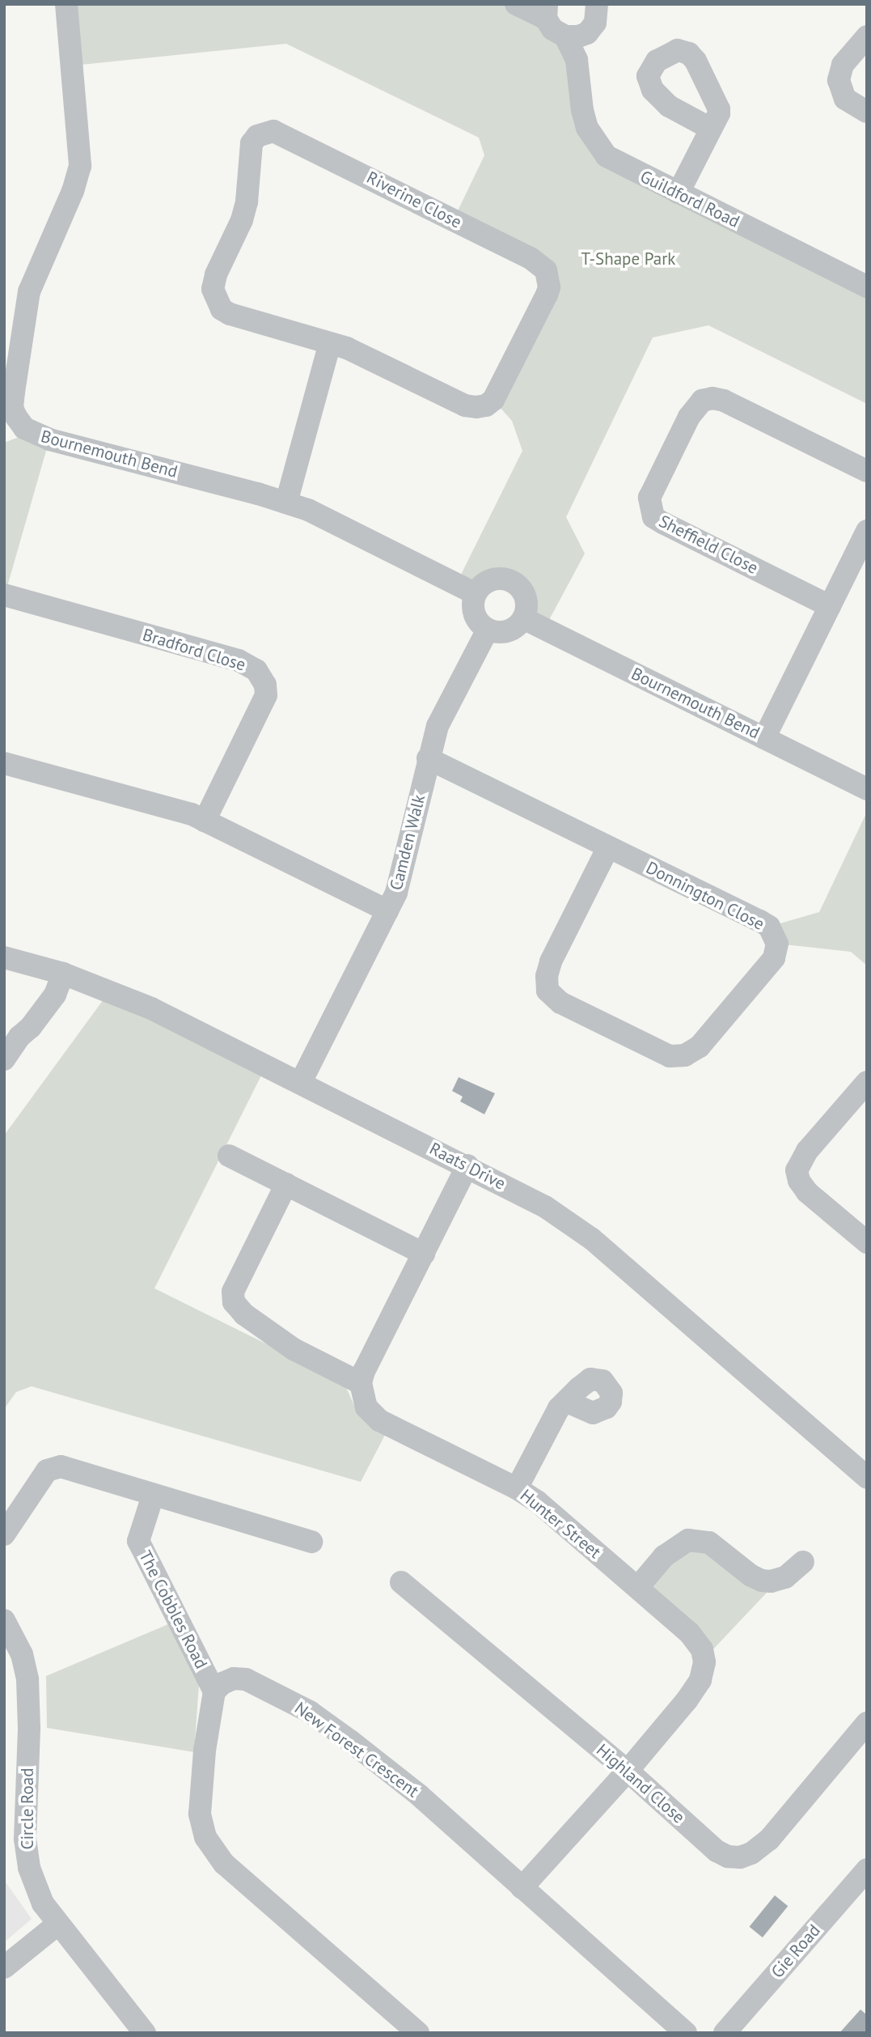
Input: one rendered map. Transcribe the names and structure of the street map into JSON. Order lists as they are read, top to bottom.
{
  "streets": {
    "street": [
      "Guildford Road",
      "Riverine Close",
      "Bournemouth Bend",
      "Sheffield Close",
      "Bradford Close",
      "Camden Walk",
      "Donnington Close",
      "Raats Drive",
      "Hunter Street",
      "The Cobbles Road",
      "New Forest Crescent",
      "Highland Close",
      "Circle Road",
      "Gie Road"
    ]
  },
  "crossings": [
    ["Bournemouth Bend", "Camden Walk"],
    ["Camden Walk", "Donnington Close"],
    ["Camden Walk", "Raats Drive"],
    ["Hunter Street", "New Forest Crescent"],
    ["Hunter Street", "Highland Close"],
    ["The Cobbles Road", "New Forest Crescent"]
  ],
  "parks": ["T-Shape Park"]
}
